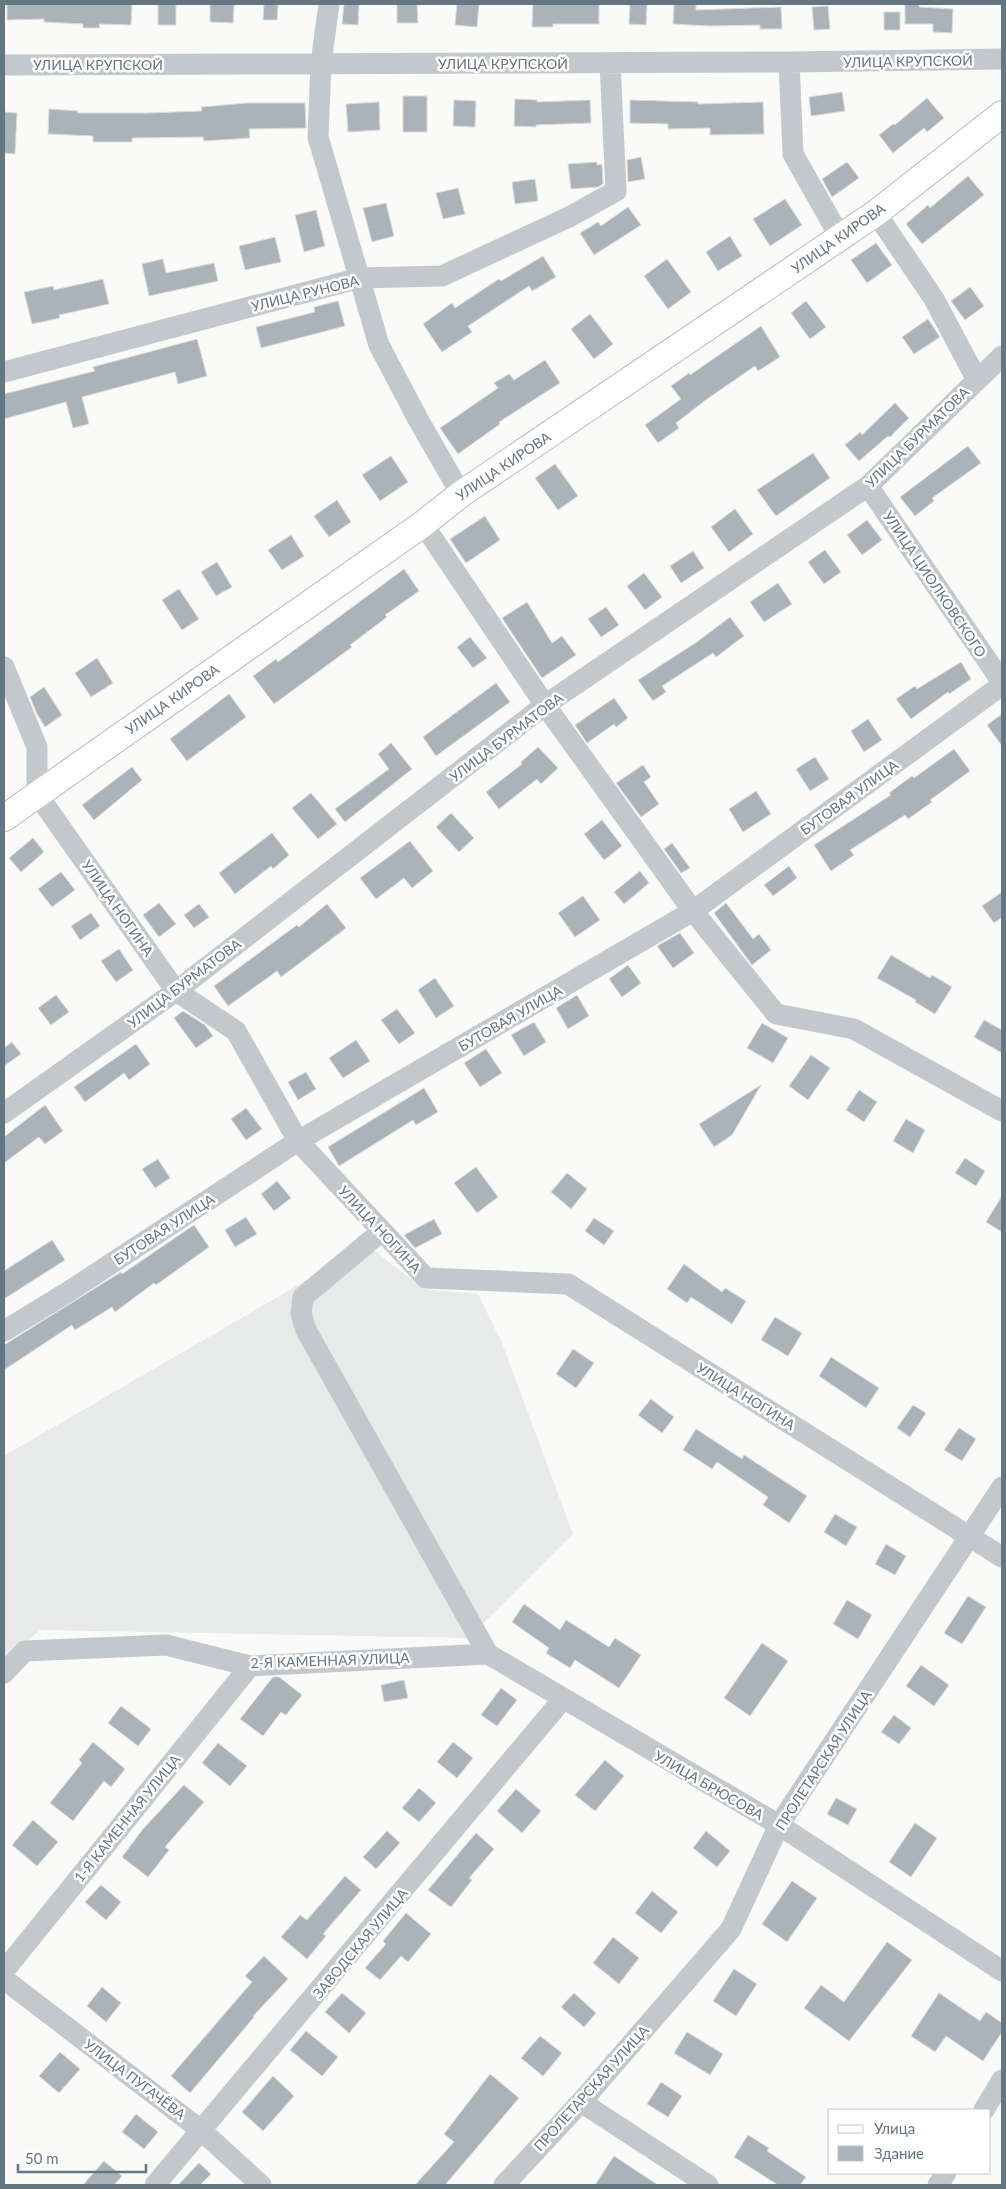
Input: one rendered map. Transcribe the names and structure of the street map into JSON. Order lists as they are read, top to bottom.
{
  "streets": {
    "main road": ["УЛИЦА КИРОВА"],
    "street": [
      "УЛИЦА КРУПСКОЙ",
      "УЛИЦА РУНОВА",
      "УЛИЦА БУРМАТОВА",
      "УЛИЦА ЦИОЛКОВСКОГО",
      "БУТОВАЯ УЛИЦА",
      "УЛИЦА НОГИНА",
      "2-Я КАМЕННАЯ УЛИЦА",
      "ПРОЛЕТАРСКАЯ УЛИЦА",
      "УЛИЦА БРЮСОВА",
      "1-Я КАМЕННАЯ УЛИЦА",
      "ЗАВОДСКАЯ УЛИЦА",
      "УЛИЦА ПУГАЧЁВА"
    ]
  },
  "crossings": [
    ["УЛИЦА КРУПСКОЙ", "УЛИЦА РУНОВА"],
    ["УЛИЦА КИРОВА", "УЛИЦА НОГИНА"],
    ["УЛИЦА БУРМАТОВА", "УЛИЦА ЦИОЛКОВСКОГО"],
    ["УЛИЦА БУРМАТОВА", "УЛИЦА НОГИНА"],
    ["УЛИЦА ЦИОЛКОВСКОГО", "БУТОВАЯ УЛИЦА"],
    ["БУТОВАЯ УЛИЦА", "УЛИЦА НОГИНА"],
    ["УЛИЦА НОГИНА", "ПРОЛЕТАРСКАЯ УЛИЦА"],
    ["2-Я КАМЕННАЯ УЛИЦА", "УЛИЦА БРЮСОВА"],
    ["2-Я КАМЕННАЯ УЛИЦА", "1-Я КАМЕННАЯ УЛИЦА"],
    ["ПРОЛЕТАРСКАЯ УЛИЦА", "УЛИЦА БРЮСОВА"],
    ["УЛИЦА БРЮСОВА", "ЗАВОДСКАЯ УЛИЦА"],
    ["ЗАВОДСКАЯ УЛИЦА", "УЛИЦА ПУГАЧЁВА"]
  ],
  "legend": ["Улица", "Здание"],
  "scale_bar": "50 m"
}
